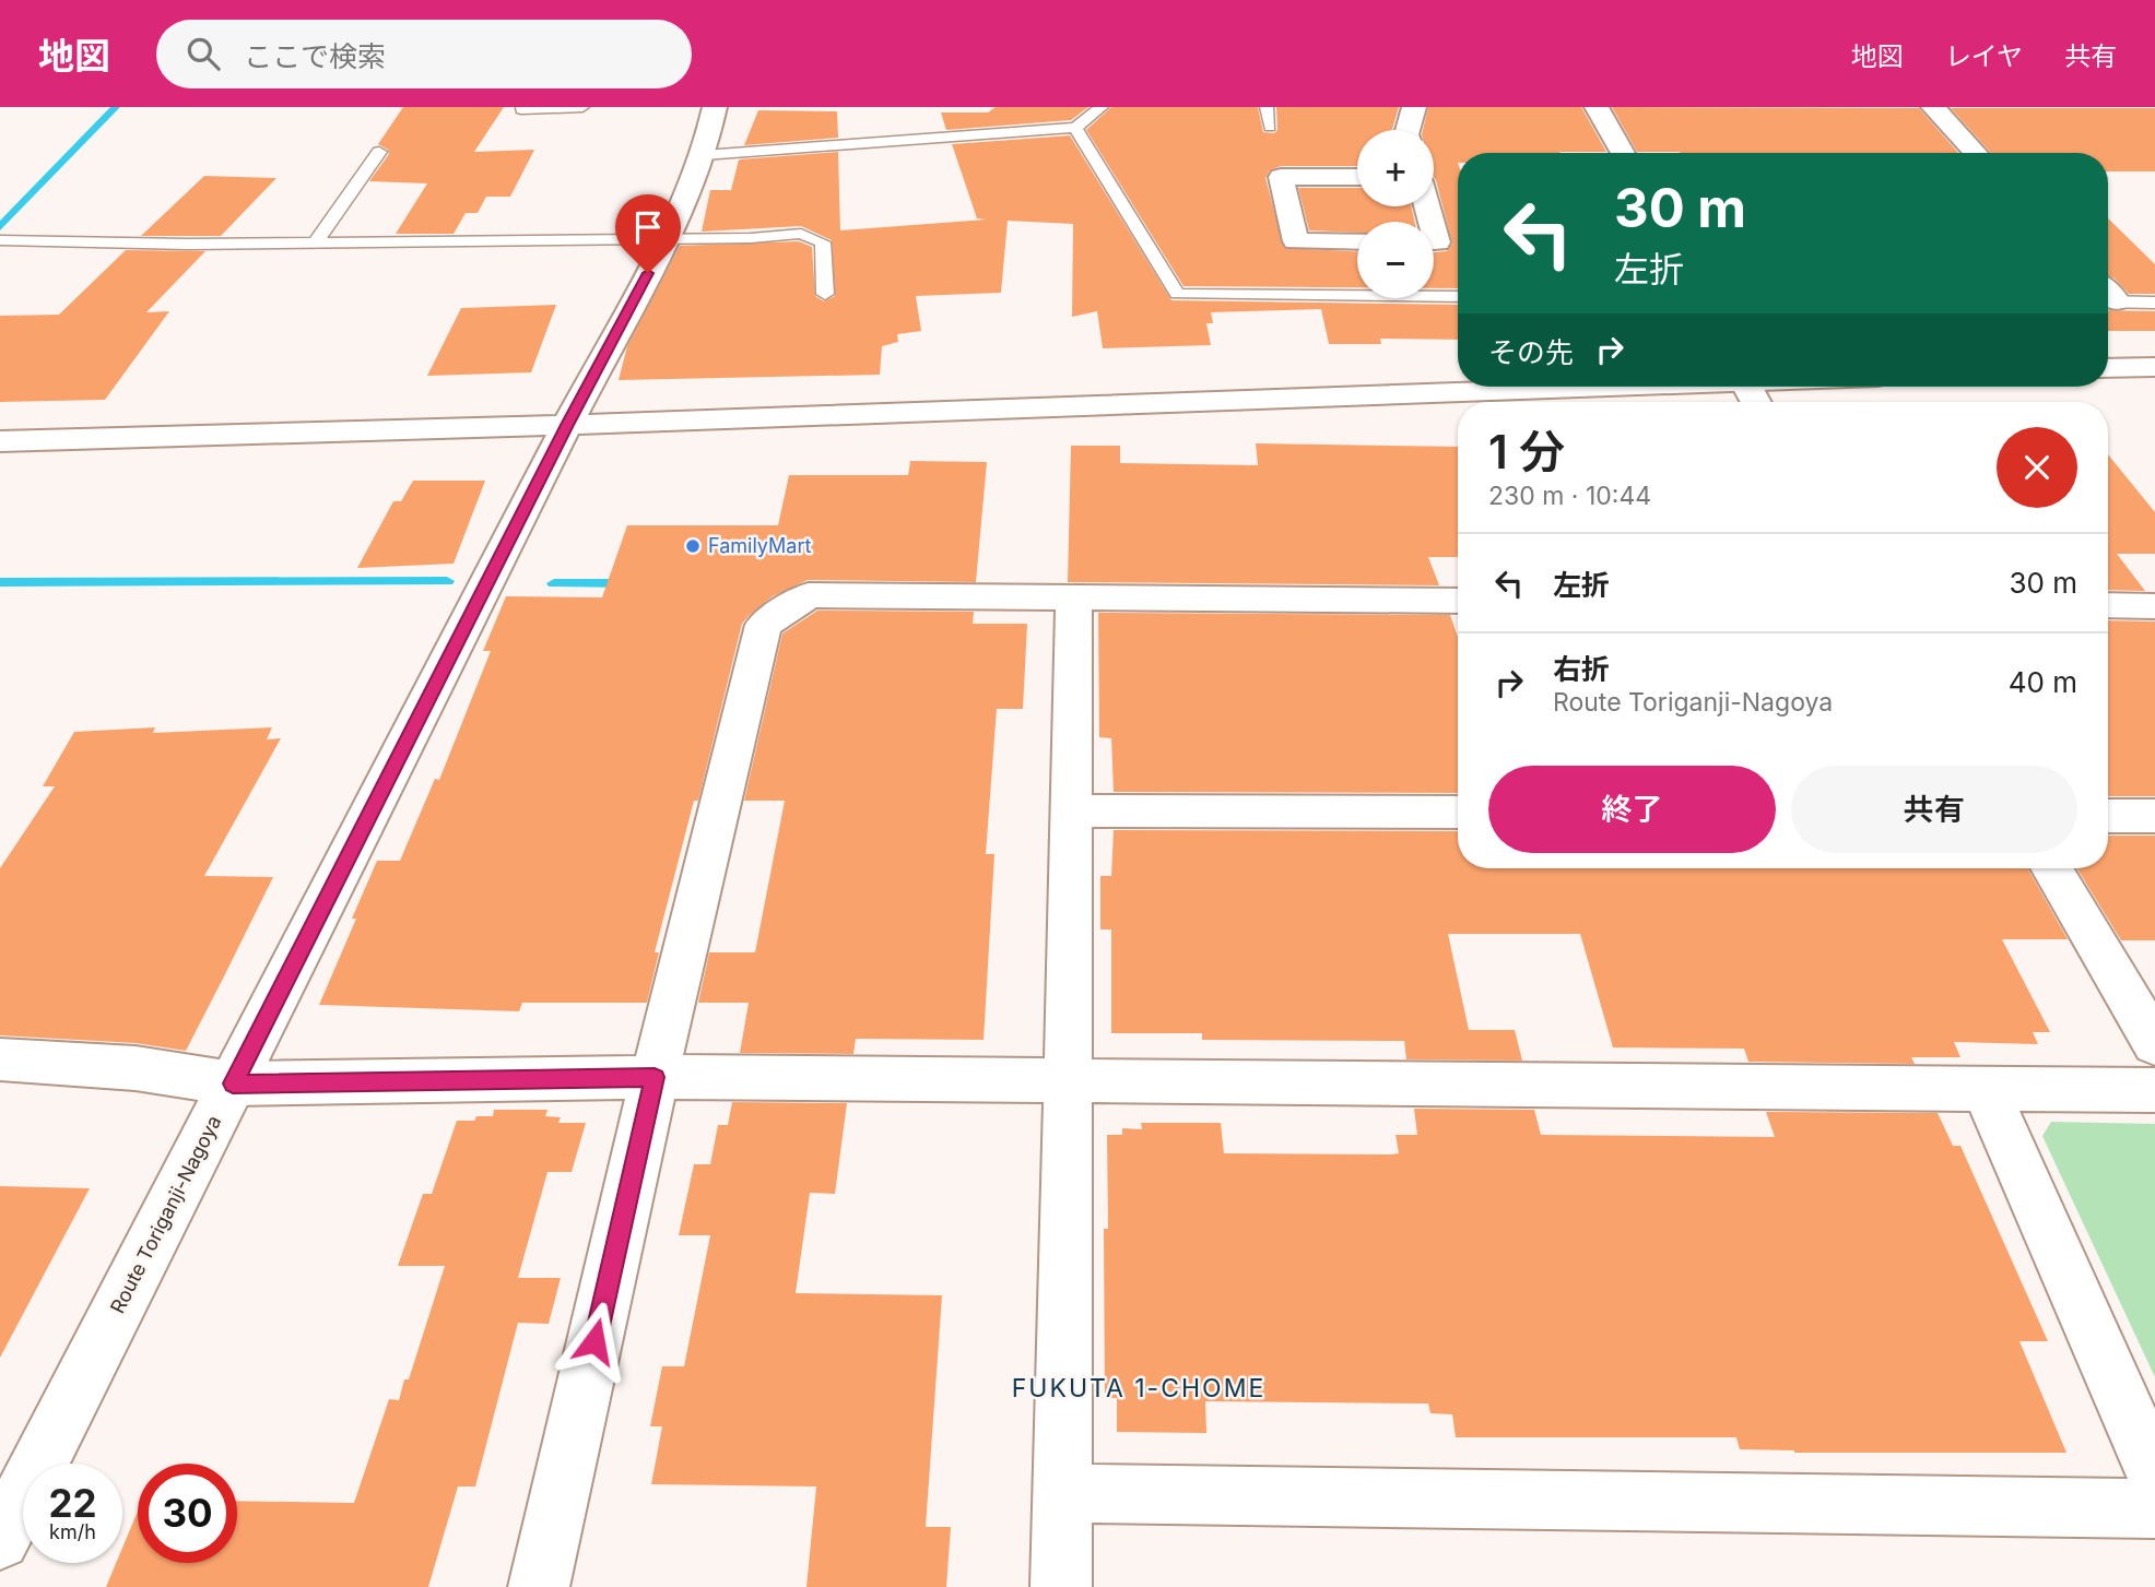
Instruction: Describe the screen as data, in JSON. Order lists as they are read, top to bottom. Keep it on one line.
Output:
{"streets":{"street":["Route Toriganji-Nagoya"]},"districts":["FUKUTA 1-CHOME"],"places":["FamilyMart"],"page":{"header":"地図","search":"ここで検索","nav":["地図","レイヤ","共有"],"map_buttons":["+","−"],"turn":["30 m","左折"],"then":"その先","heading":["1 分","230 m · 10:44"],"list":[{"name":"左折","value":"30 m"},{"name":"右折","note":"Route Toriganji-Nagoya","value":"40 m"}],"buttons":["終了","共有"],"speed":"22 km/h","limit":"30"}}
